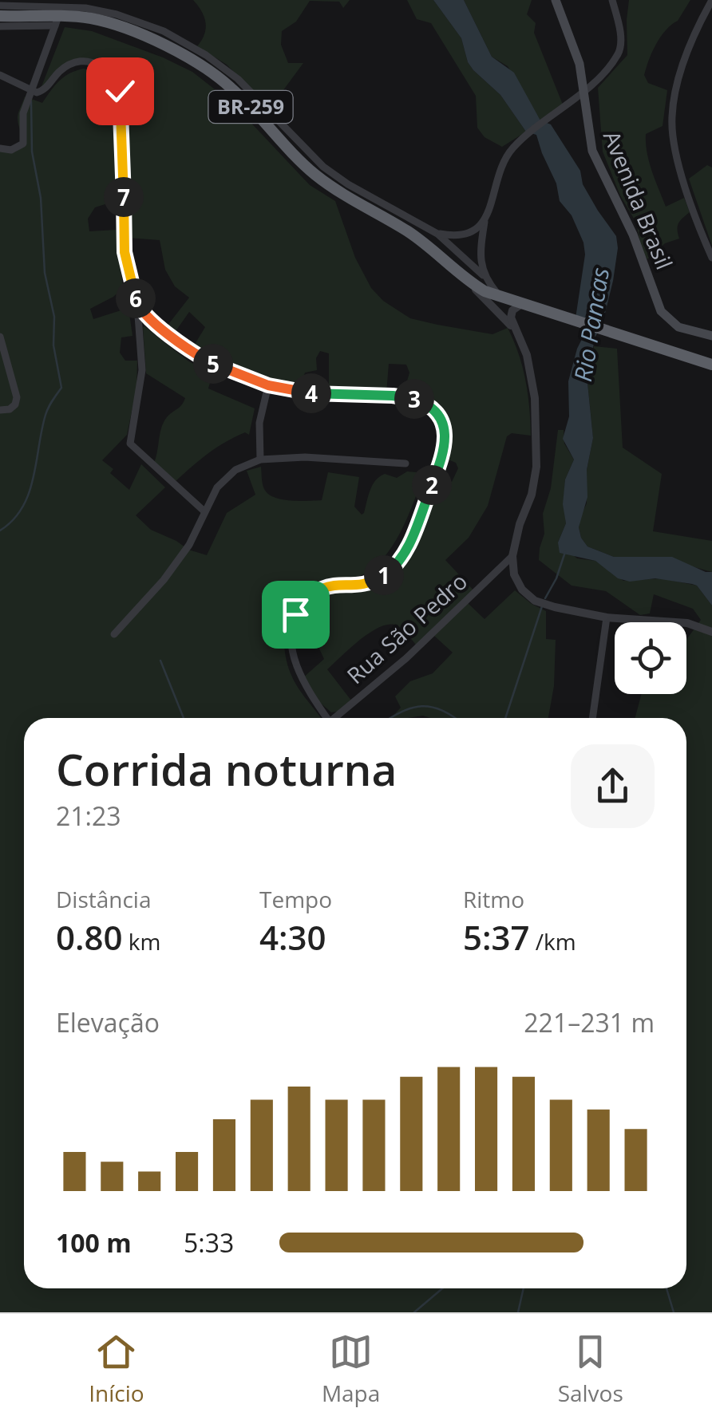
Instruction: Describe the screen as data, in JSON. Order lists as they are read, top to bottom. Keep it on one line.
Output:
{"streets":{"highway":["BR-259"],"main road":["Avenida Brasil"],"street":["Rua São Pedro"]},"water":["Rio Pancas"],"page":{"pins":["7","6","5","4","3","2","1"],"heading":["Corrida noturna","21:23"],"stats":[["Distância","0.80 km"],["Tempo","4:30"],["Ritmo","5:37 /km"]],"chart":["Elevação","221–231 m"],"list":[{"name":"100 m","note":"5:33"}],"tabs":["Início","Mapa","Salvos"]}}
